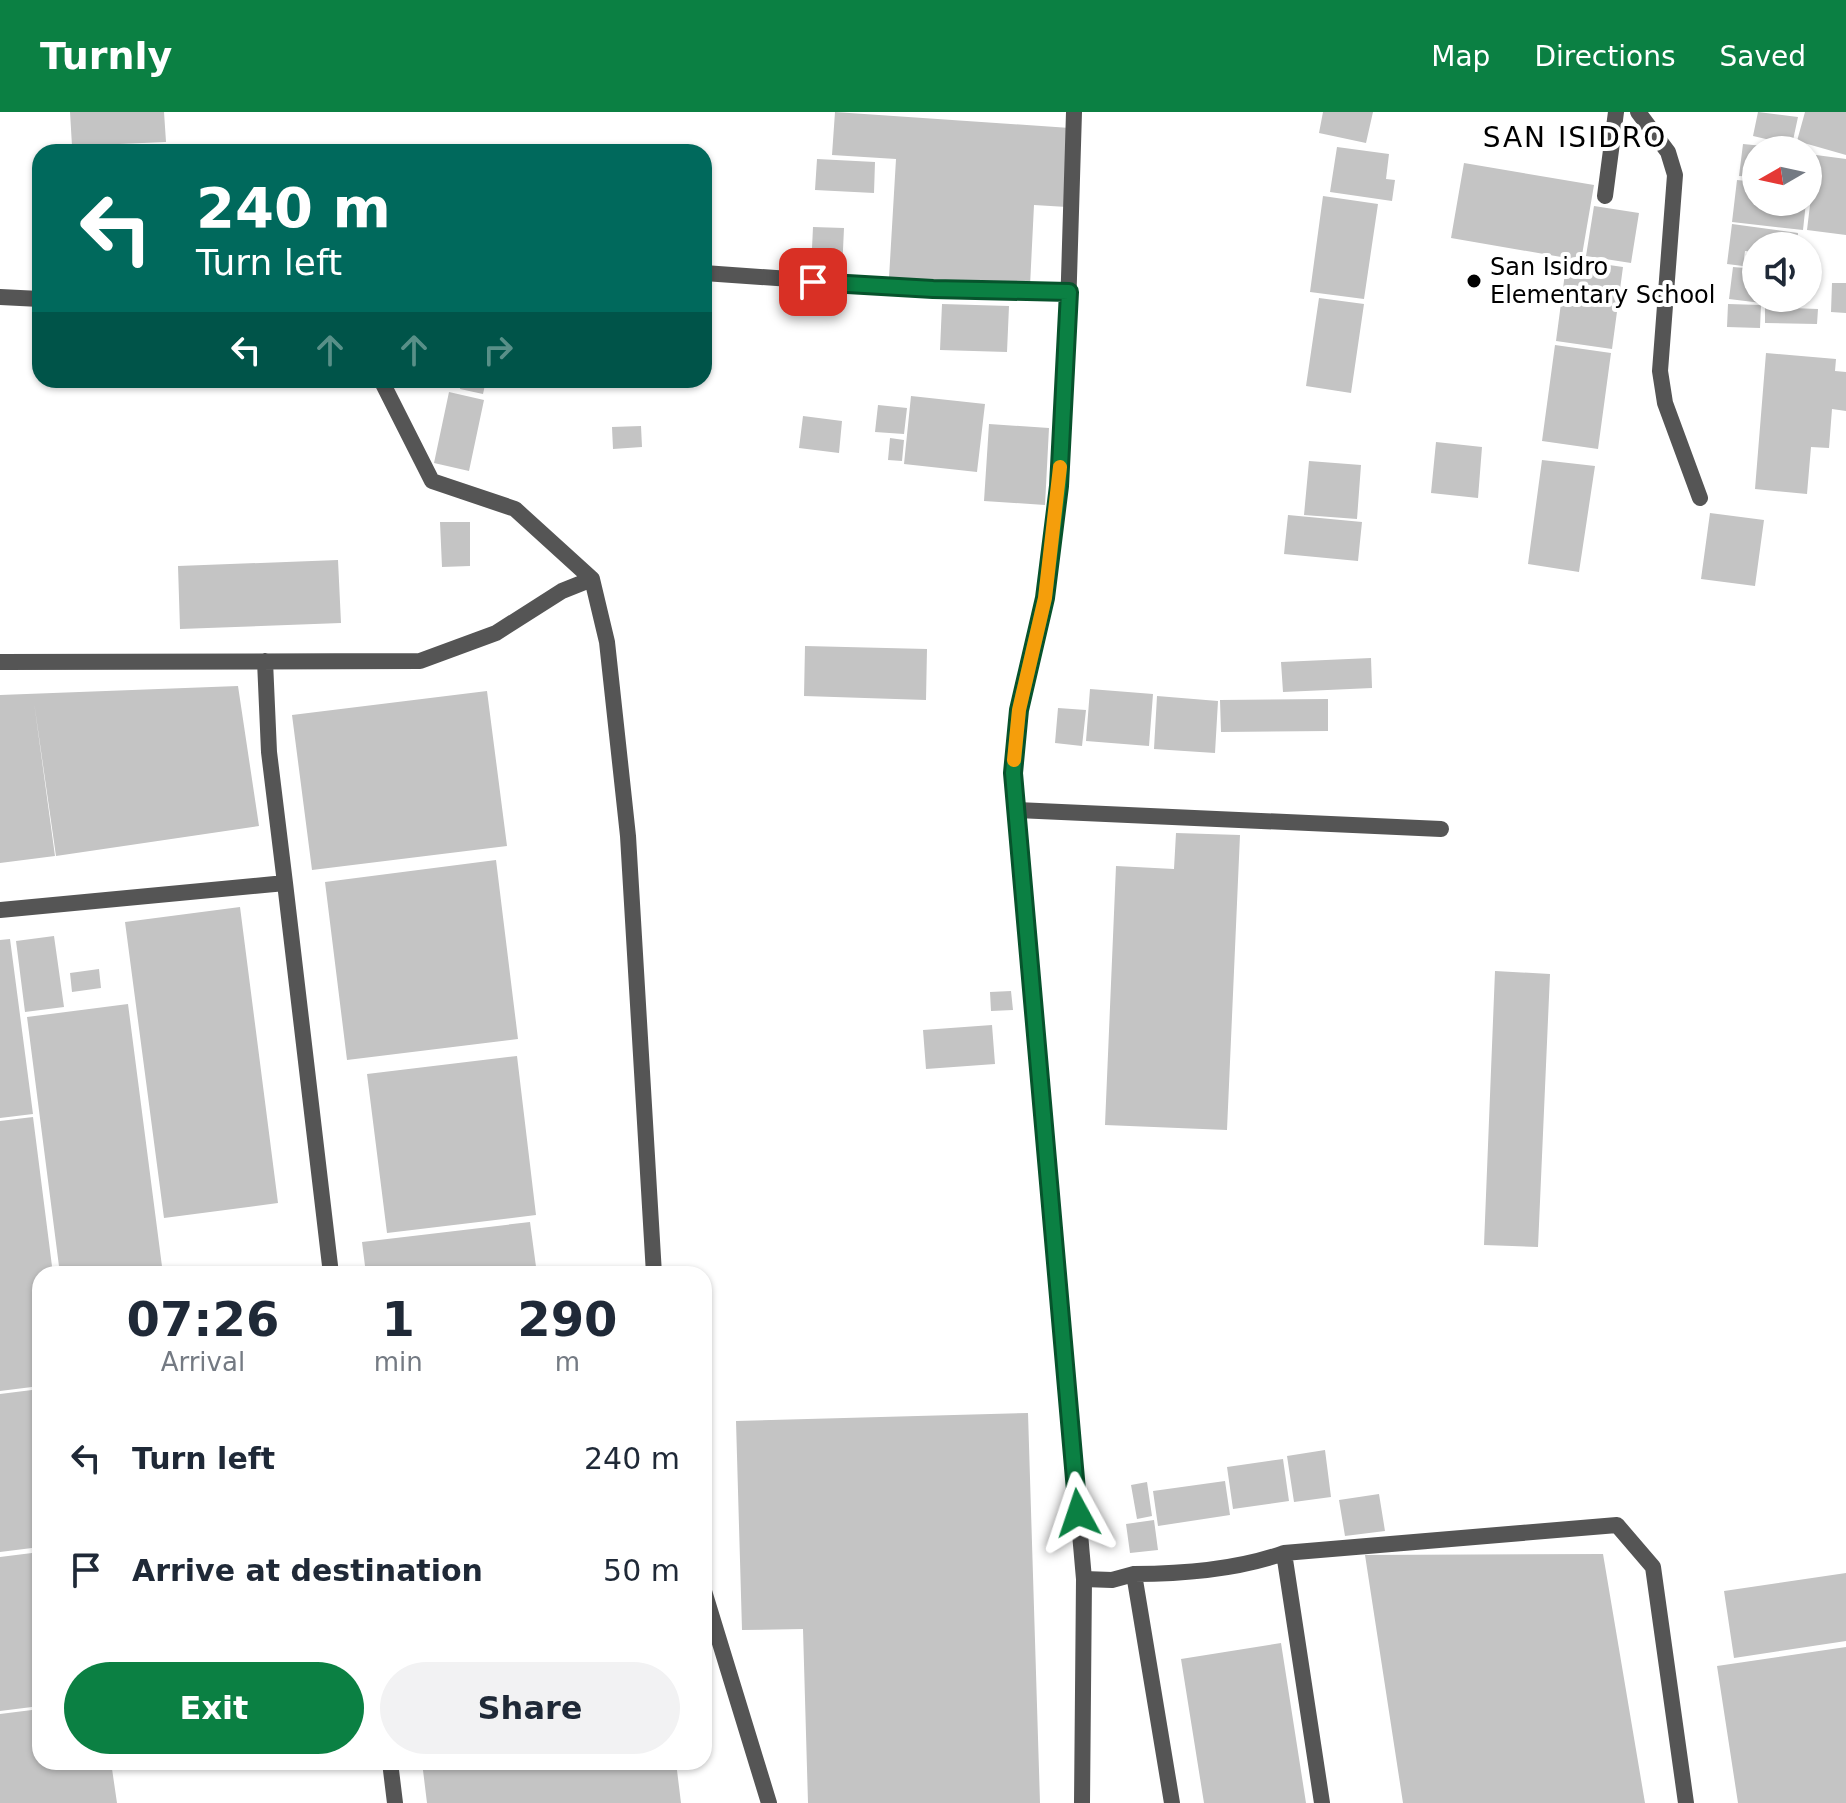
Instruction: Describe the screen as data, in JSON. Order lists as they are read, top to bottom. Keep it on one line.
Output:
{"districts":["SAN ISIDRO"],"places":["San Isidro Elementary School"],"north":"left","page":{"header":"Turnly","nav":["Map","Directions","Saved"],"turn":["240 m","Turn left"],"eta":["07:26","Arrival","1","min","290","m"],"list":[{"name":"Turn left","value":"240 m"},{"name":"Arrive at destination","value":"50 m"}],"buttons":["Exit","Share"]}}
